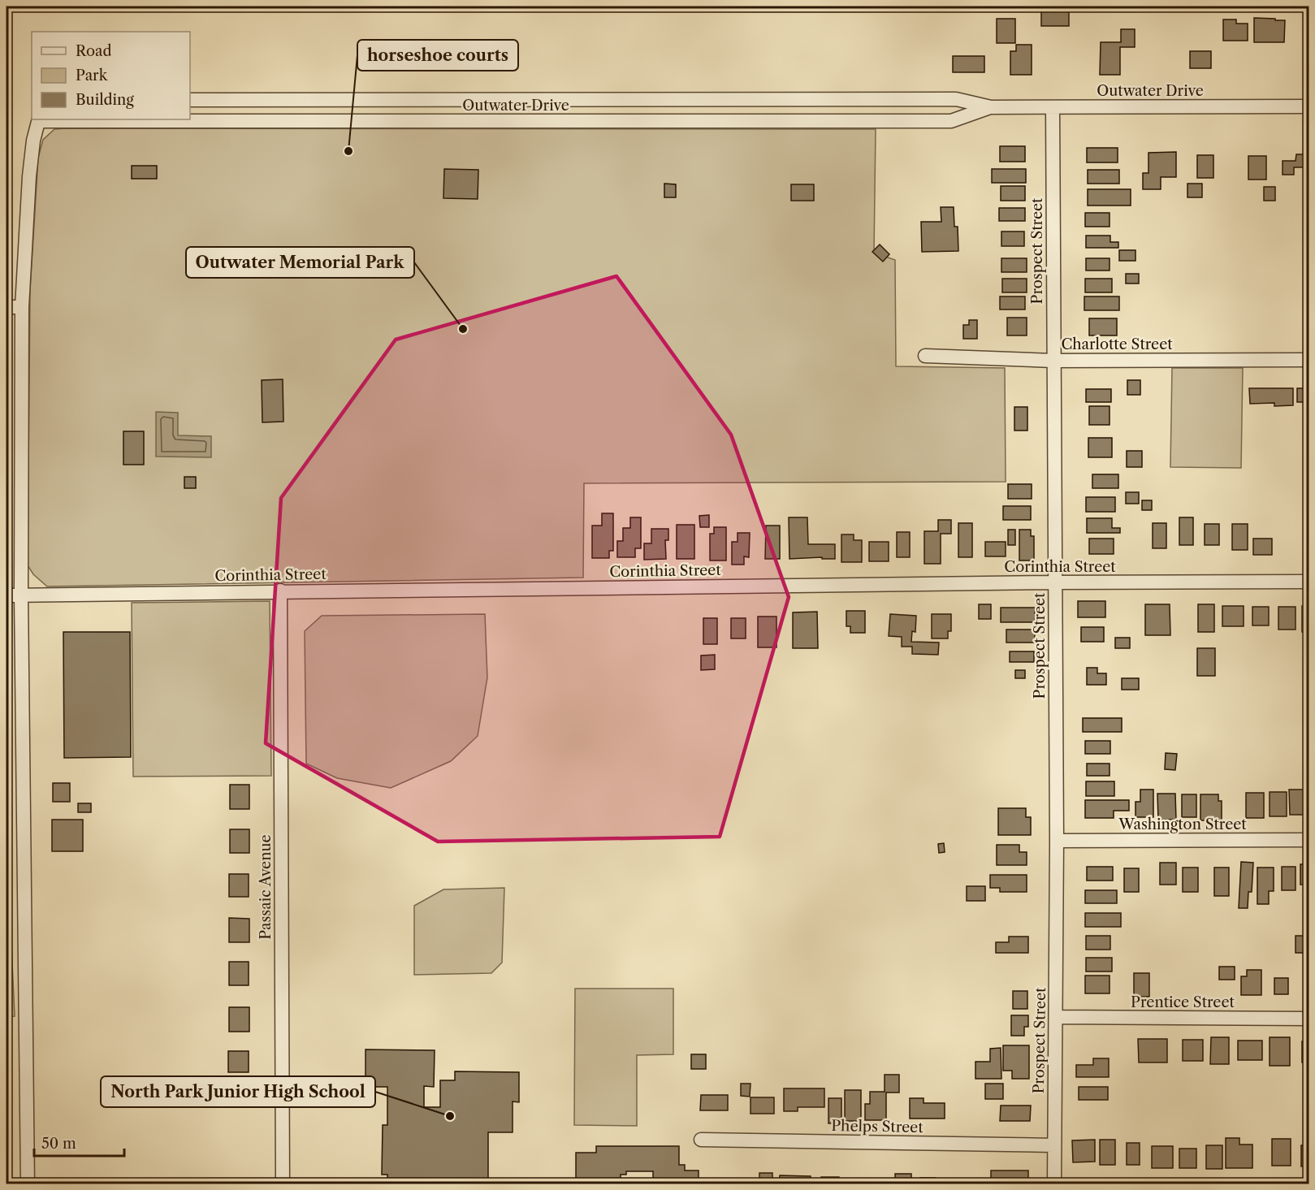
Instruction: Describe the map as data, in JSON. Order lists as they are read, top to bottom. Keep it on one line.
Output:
{"streets":{"street":["Outwater Drive","Prospect Street","Charlotte Street","Corinthia Street","Washington Street","Passaic Avenue","Prentice Street","Phelps Street"]},"crossings":[["Outwater Drive","Prospect Street"],["Prospect Street","Charlotte Street"],["Prospect Street","Corinthia Street"],["Prospect Street","Washington Street"],["Prospect Street","Prentice Street"],["Prospect Street","Phelps Street"],["Corinthia Street","Passaic Avenue"]],"places":["horseshoe courts","Outwater Memorial Park","North Park Junior High School"],"legend":["Road","Park","Building"],"scale_bar":"50 m"}
